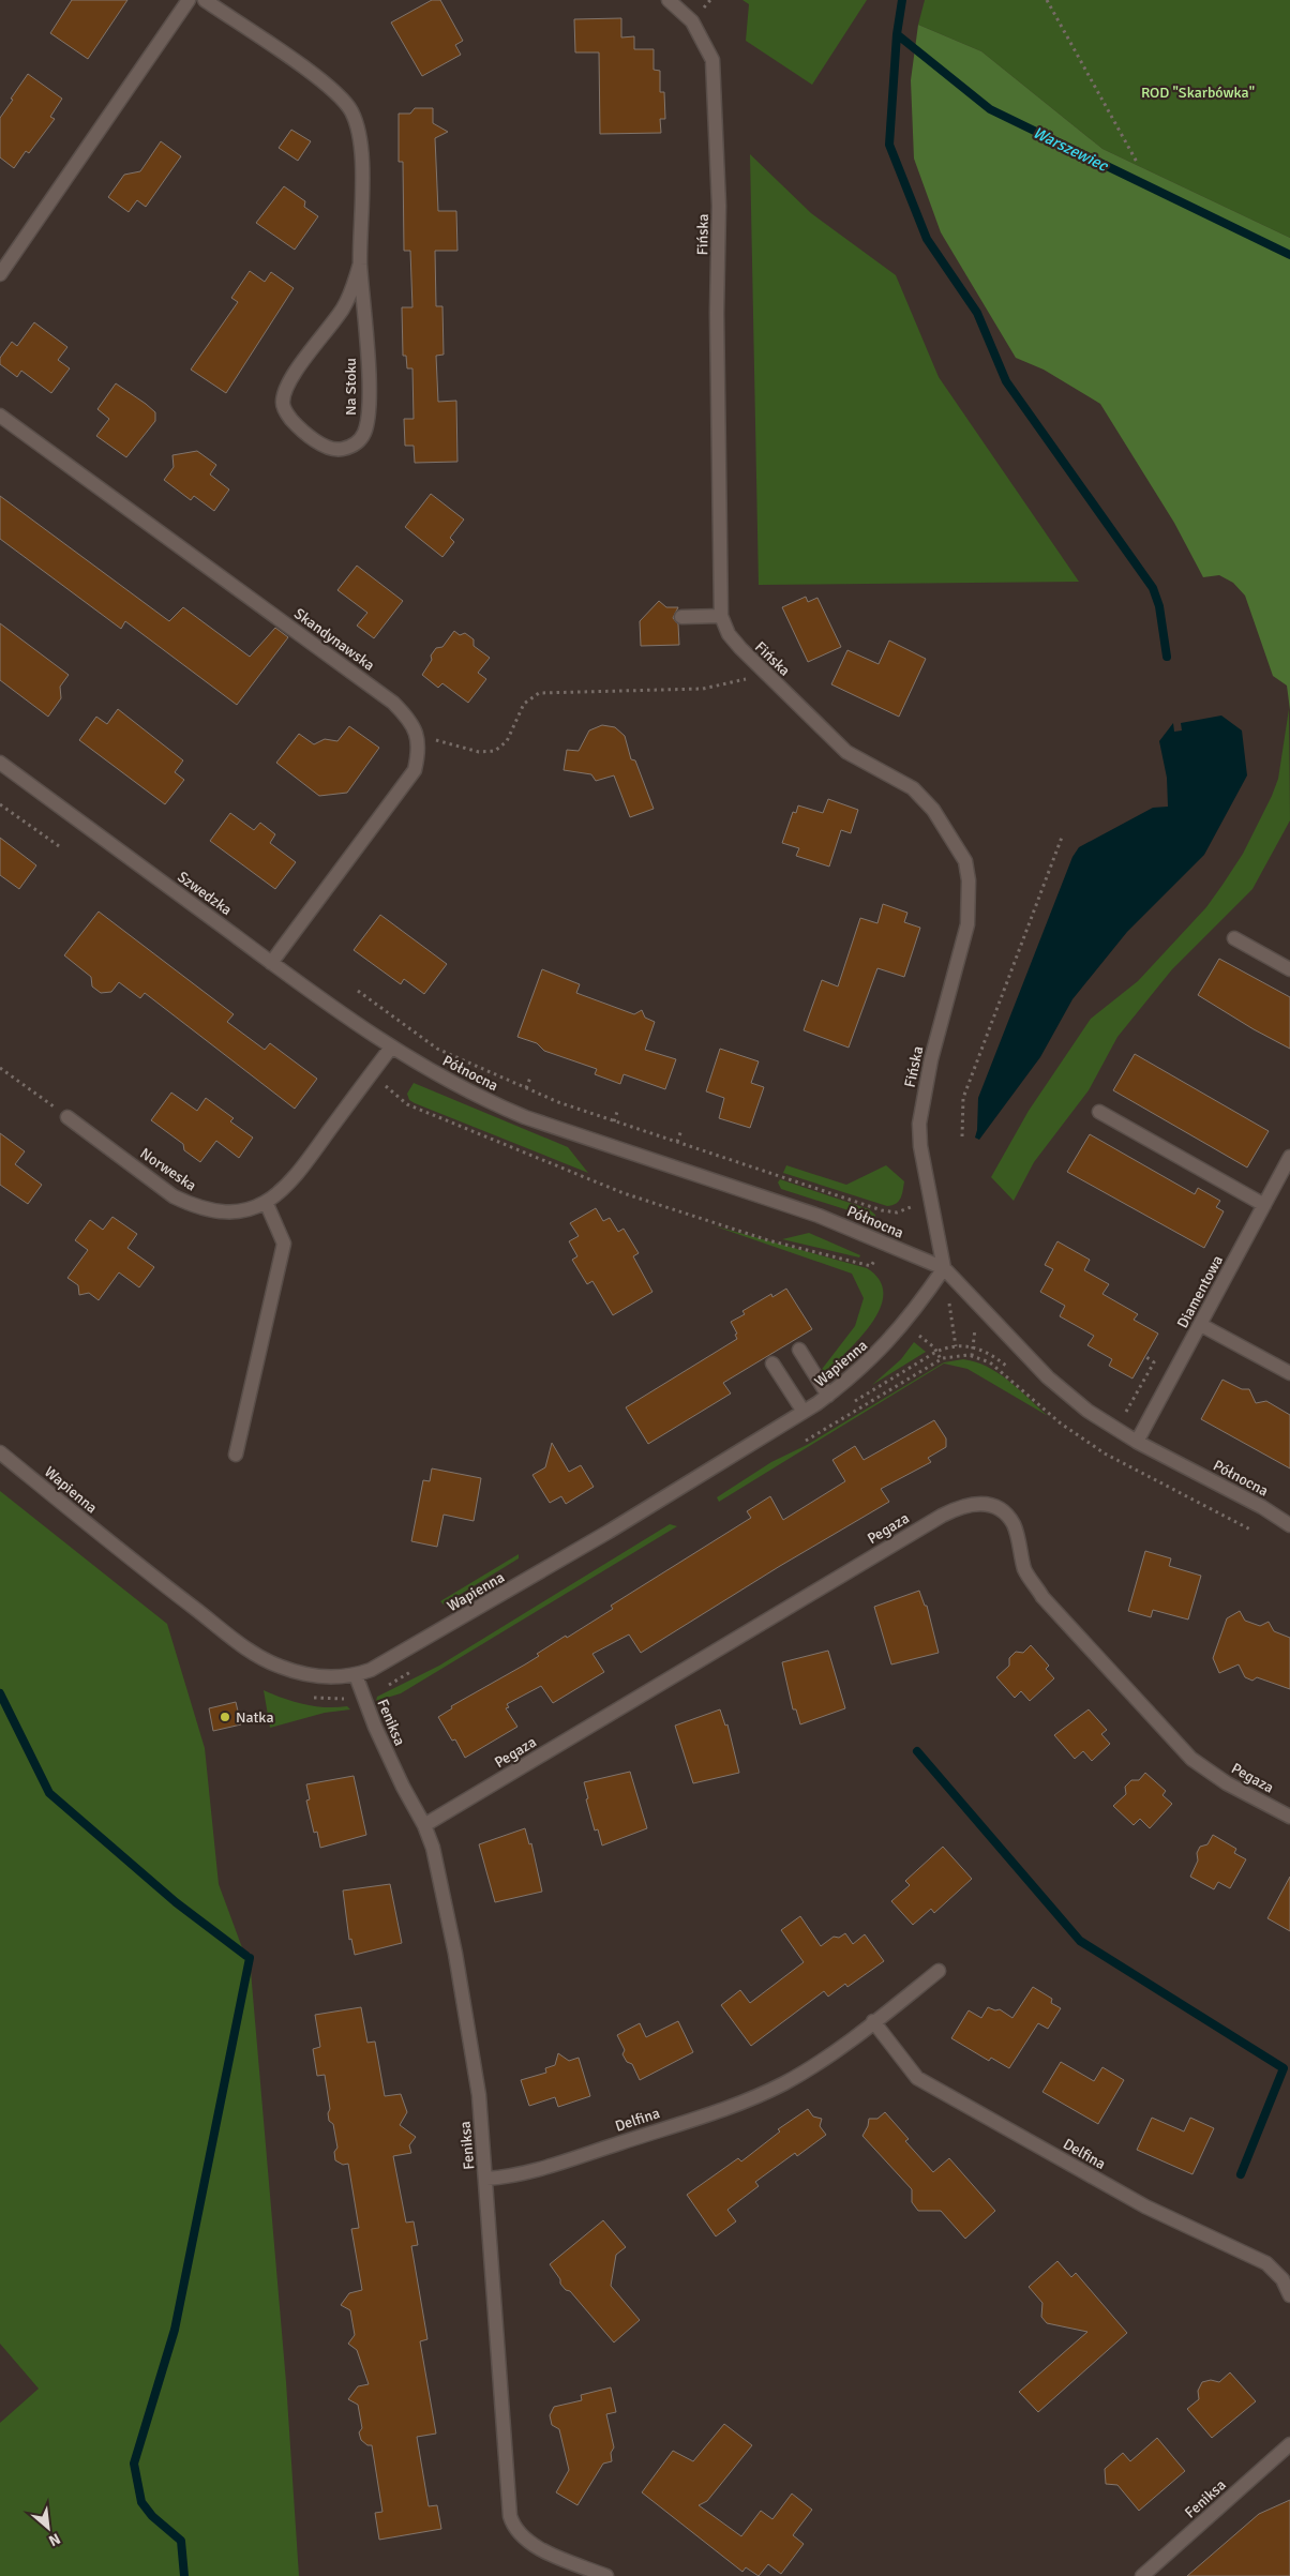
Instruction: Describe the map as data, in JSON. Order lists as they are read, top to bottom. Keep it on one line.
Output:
{"streets":{"street":["Fińska","Na Stoku","Skandynawska","Szwedzka","Północna","Norweska","Diamentowa","Wapienna","Pegaza","Feniksa","Delfina"]},"crossings":[["Fińska","Północna"],["Fińska","Wapienna"],["Szwedzka","Północna"],["Szwedzka","Norweska"],["Północna","Norweska"],["Północna","Diamentowa"],["Północna","Wapienna"],["Wapienna","Feniksa"],["Pegaza","Feniksa"],["Feniksa","Delfina"]],"water":["Warszewiec"],"parks":["ROD \"Skarbówka\""],"places":["Natka"],"north":"bottom right"}
